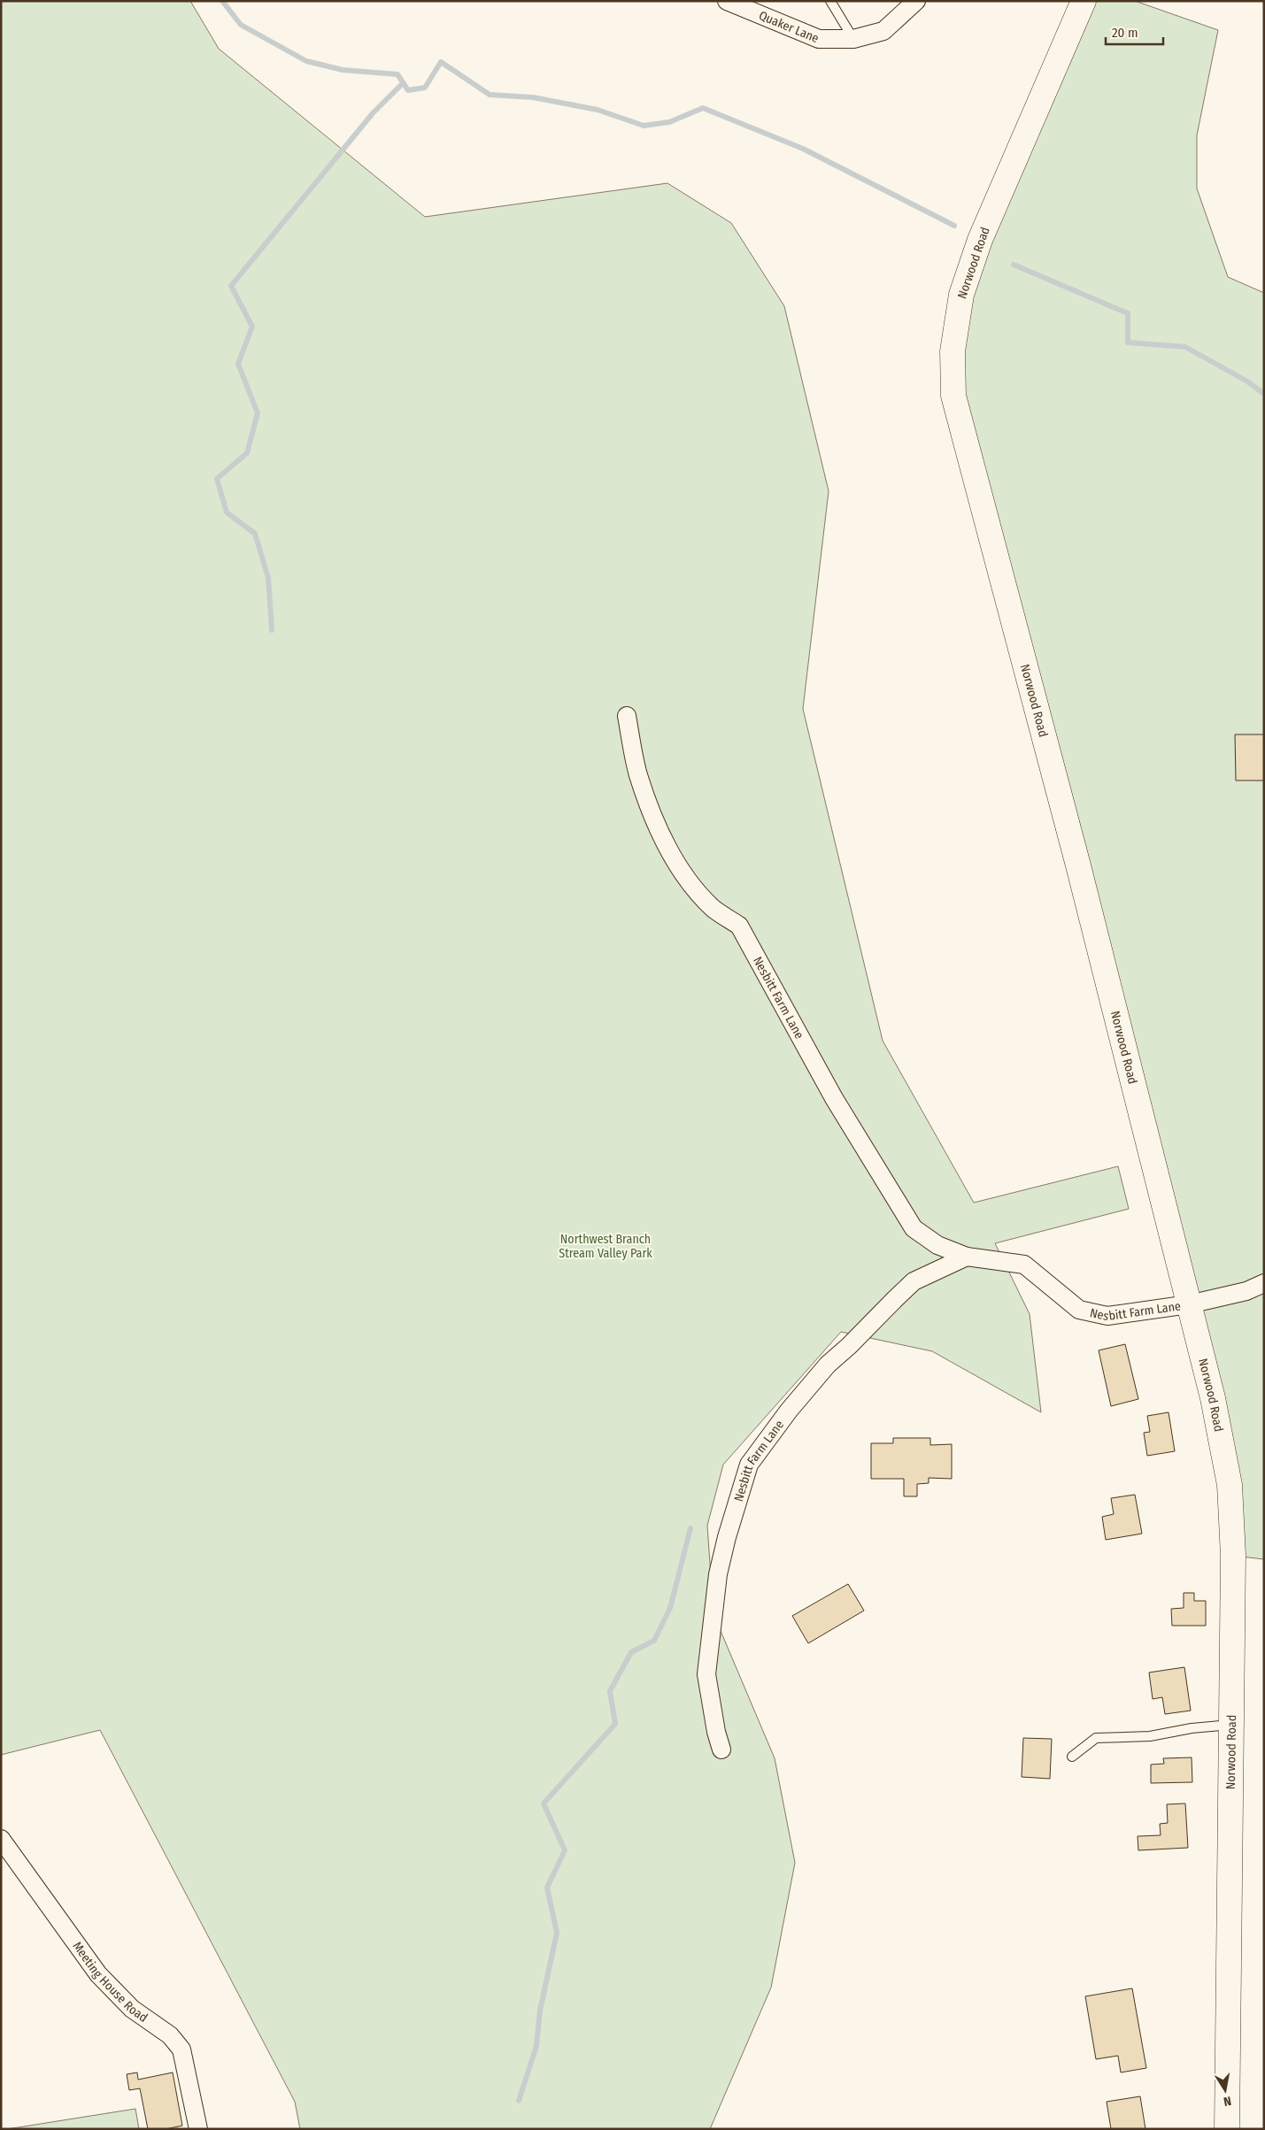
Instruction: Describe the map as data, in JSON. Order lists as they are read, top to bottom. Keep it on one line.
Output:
{"streets":{"street":["Quaker Lane","Norwood Road","Nesbitt Farm Lane","Meeting House Road"]},"crossings":[["Norwood Road","Nesbitt Farm Lane"]],"parks":["Northwest Branch Stream Valley Park"],"scale_bar":"20 m","north":"bottom"}
